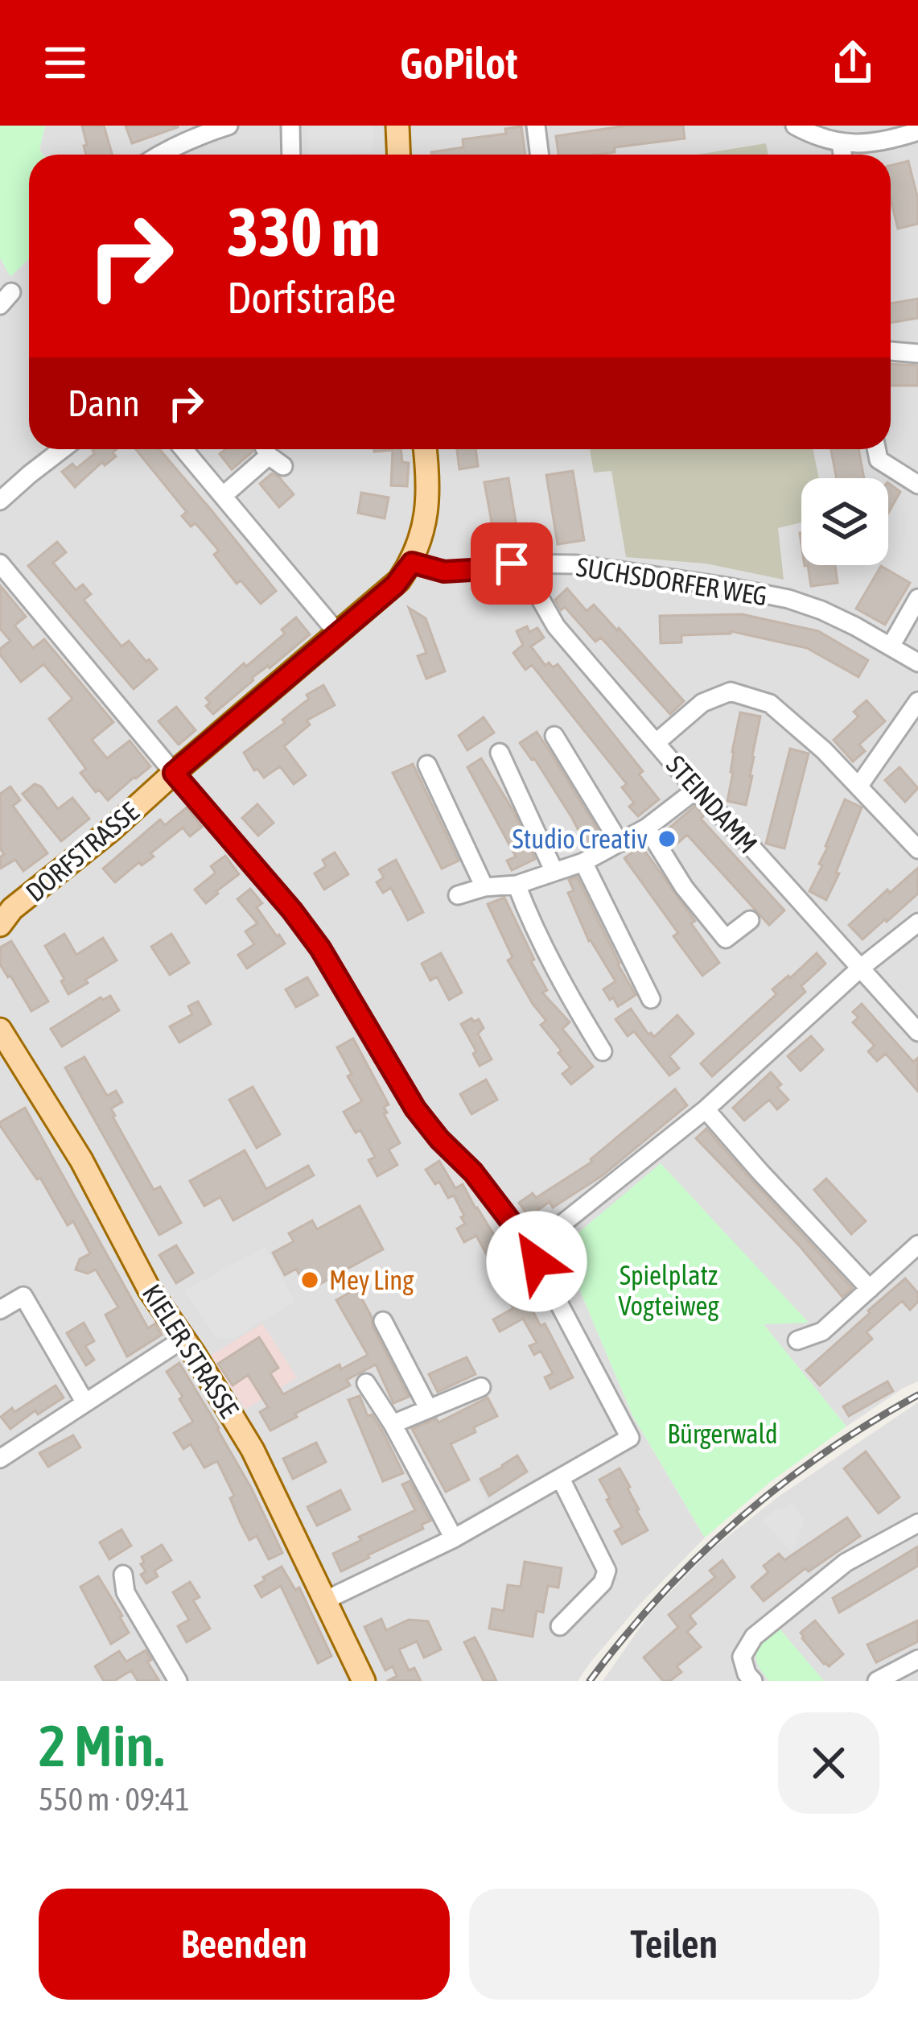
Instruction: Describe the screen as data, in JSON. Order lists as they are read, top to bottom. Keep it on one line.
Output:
{"streets":{"main road":["DORFSTRASSE","KIELER STRASSE"],"street":["SUCHSDORFER WEG","STEINDAMM"]},"crossings":[["SUCHSDORFER WEG","STEINDAMM"],["SUCHSDORFER WEG","DORFSTRASSE"]],"parks":["Spielplatz Vogteiweg","Bürgerwald"],"places":["Studio Creativ","Mey Ling"],"page":{"header":"GoPilot","turn":["330 m","Dorfstraße"],"then":"Dann","heading":["2 Min.","550 m · 09:41"],"buttons":["Beenden","Teilen"]}}
